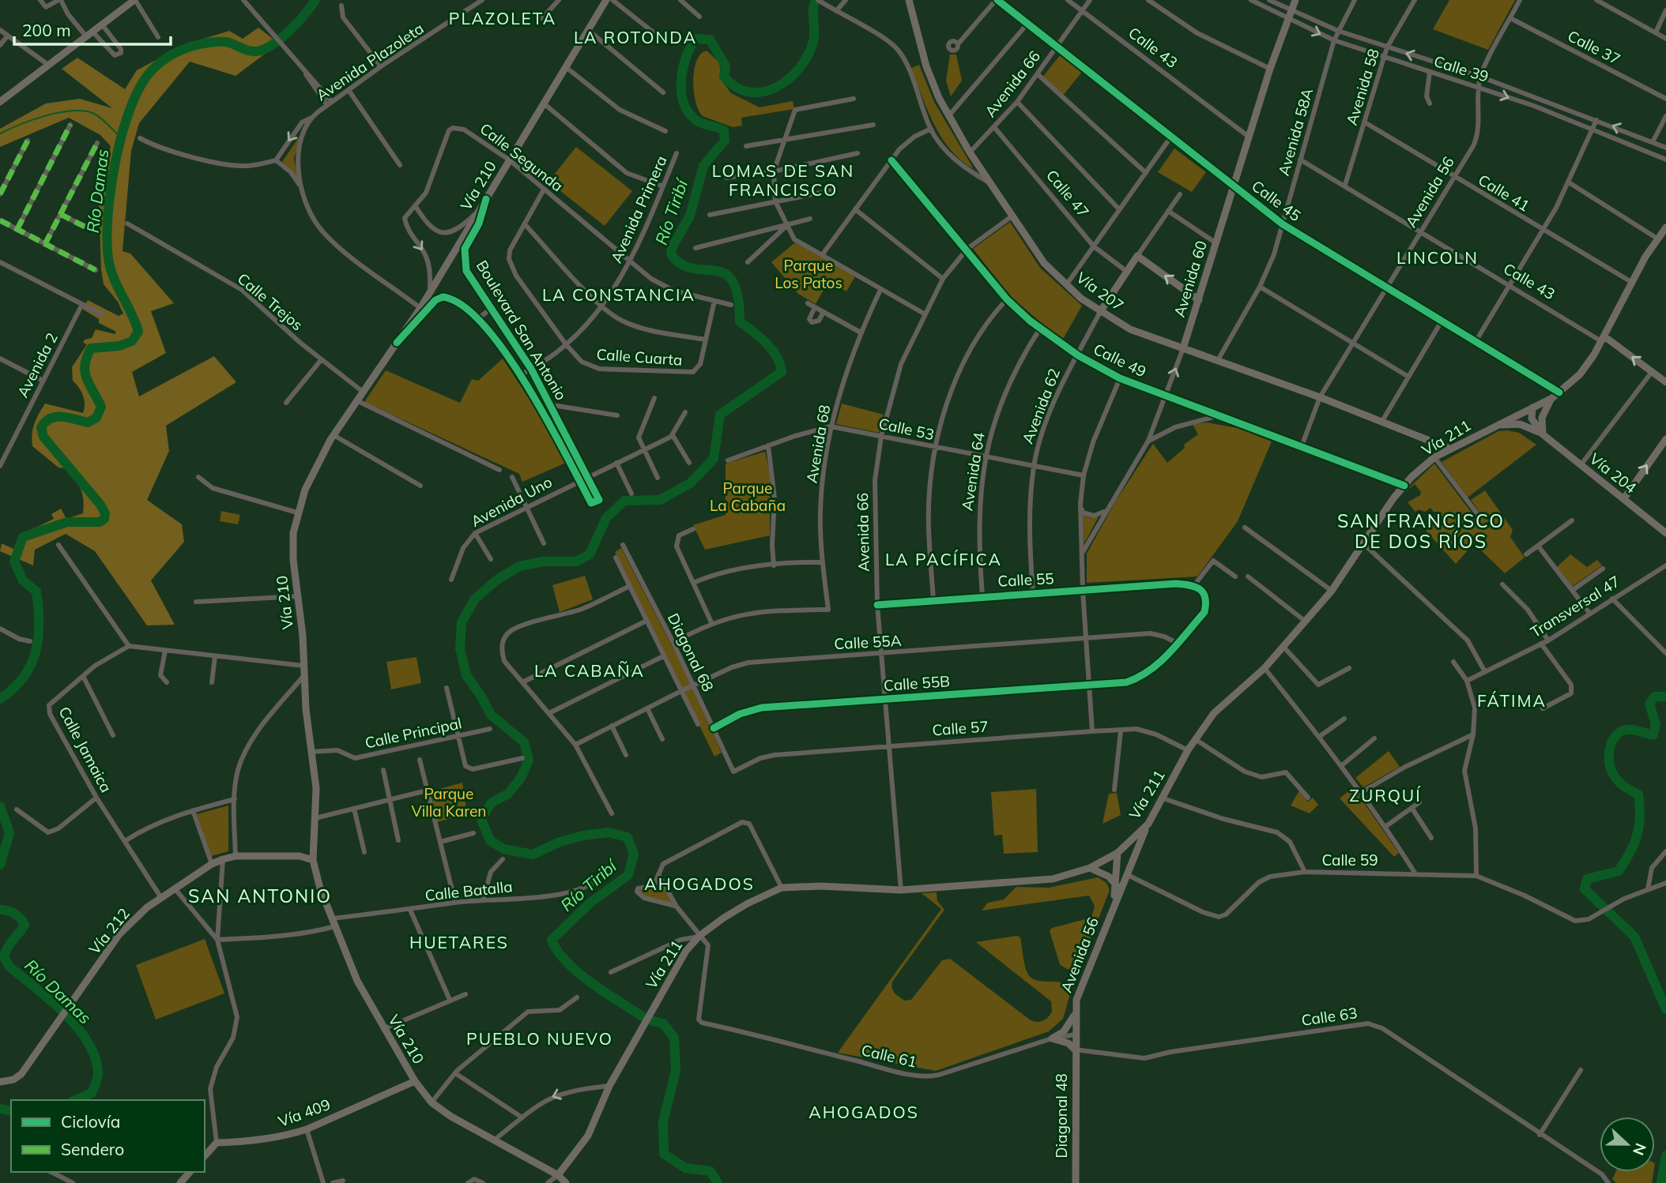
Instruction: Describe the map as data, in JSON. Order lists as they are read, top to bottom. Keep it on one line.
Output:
{"streets":{"main road":["Calle 43","Vía 210","Avenida 56","Avenida 60","Vía 207","Avenida 62","Vía 211","Vía 204","Vía 212","Vía 409","Diagonal 48"],"street":["Calle 37","Avenida Plazoleta","Calle 39","Avenida 66","Avenida 58","Avenida 58A","Calle Segunda","Calle 41","Calle 47","Calle 45","Avenida Primera","Calle Trejos","Boulevard San Antonio","Calle Cuarta","Calle 49","Avenida 2","Calle 53","Avenida 68","Avenida 64","Avenida Uno","Calle 55","Transversal 47","Calle 55A","Diagonal 68","Calle 55B","Calle 57","Calle Principal","Calle Jamaica","Calle 59","Calle Batalla","Calle 63","Calle 61"]},"crossings":[["Calle 43","Avenida 66"],["Calle 43","Avenida 58"],["Calle 43","Avenida 58A"],["Calle 43","Avenida 56"],["Calle 43","Avenida 60"],["Calle 43","Vía 211"],["Calle 37","Avenida 56"],["Avenida Plazoleta","Vía 210"],["Calle 39","Avenida 58"],["Calle 39","Avenida 58A"],["Calle 39","Avenida 56"],["Calle 39","Avenida 60"],["Avenida 66","Calle 47"],["Avenida 66","Calle 45"],["Avenida 66","Vía 207"],["Avenida 66","Calle 49"],["Avenida 66","Calle 53"],["Avenida 66","Vía 211"],["Avenida 66","Calle 55"],["Avenida 66","Calle 55A"],["Avenida 66","Calle 55B"],["Avenida 66","Calle 57"],["Avenida 58","Calle 41"],["Avenida 58A","Calle 45"],["Avenida 58A","Vía 207"],["Calle Segunda","Vía 210"],["Calle Segunda","Avenida Primera"],["Calle Segunda","Calle Cuarta"],["Vía 210","Calle Trejos"],["Vía 210","Boulevard San Antonio"],["Vía 210","Vía 211"],["Vía 210","Calle Principal"],["Vía 210","Calle Batalla"],["Vía 210","Vía 212"],["Vía 210","Vía 409"],["Avenida 56","Calle 41"],["Avenida 56","Calle 45"],["Avenida 56","Vía 207"],["Avenida 56","Calle 49"],["Avenida 56","Vía 211"],["Avenida 56","Calle 59"],["Avenida 56","Calle 63"],["Avenida 56","Calle 61"],["Avenida 56","Diagonal 48"],["Calle 41","Vía 211"],["Calle 47","Avenida 62"],["Calle 45","Avenida 60"],["Calle 45","Vía 211"],["Avenida Primera","Boulevard San Antonio"],["Avenida Primera","Calle Cuarta"],["Avenida 60","Vía 207"],["Avenida 60","Calle 49"],["Vía 207","Avenida 62"],["Vía 207","Vía 211"],["Boulevard San Antonio","Avenida Uno"],["Calle 49","Avenida 62"],["Calle 49","Vía 211"],["Calle 49","Avenida 64"],["Avenida 62","Calle 53"],["Avenida 62","Calle 55"],["Calle 53","Avenida 68"],["Calle 53","Avenida 64"],["Vía 211","Vía 204"],["Vía 211","Calle 57"],["Vía 211","Calle 61"],["Avenida 64","Calle 55"],["Calle 55A","Diagonal 68"],["Calle 55A","Calle 55B"],["Diagonal 68","Calle 55B"],["Diagonal 68","Calle 57"],["Calle Jamaica","Vía 212"],["Calle 63","Diagonal 48"]],"districts":["PLAZOLETA","LA ROTONDA","LOMAS DE SAN FRANCISCO","LINCOLN","LA CONSTANCIA","SAN FRANCISCO DE DOS RÍOS","LA PACÍFICA","LA CABAÑA","FÁTIMA","ZURQUÍ","AHOGADOS","SAN ANTONIO","HUETARES","PUEBLO NUEVO","AHOGADOS"],"water":["Río Damas","Río Tiribí"],"parks":["Parque Los Patos","Parque La Cabaña","Parque Villa Karen"],"legend":["Ciclovía","Sendero"],"scale_bar":"200 m","north":"right"}
